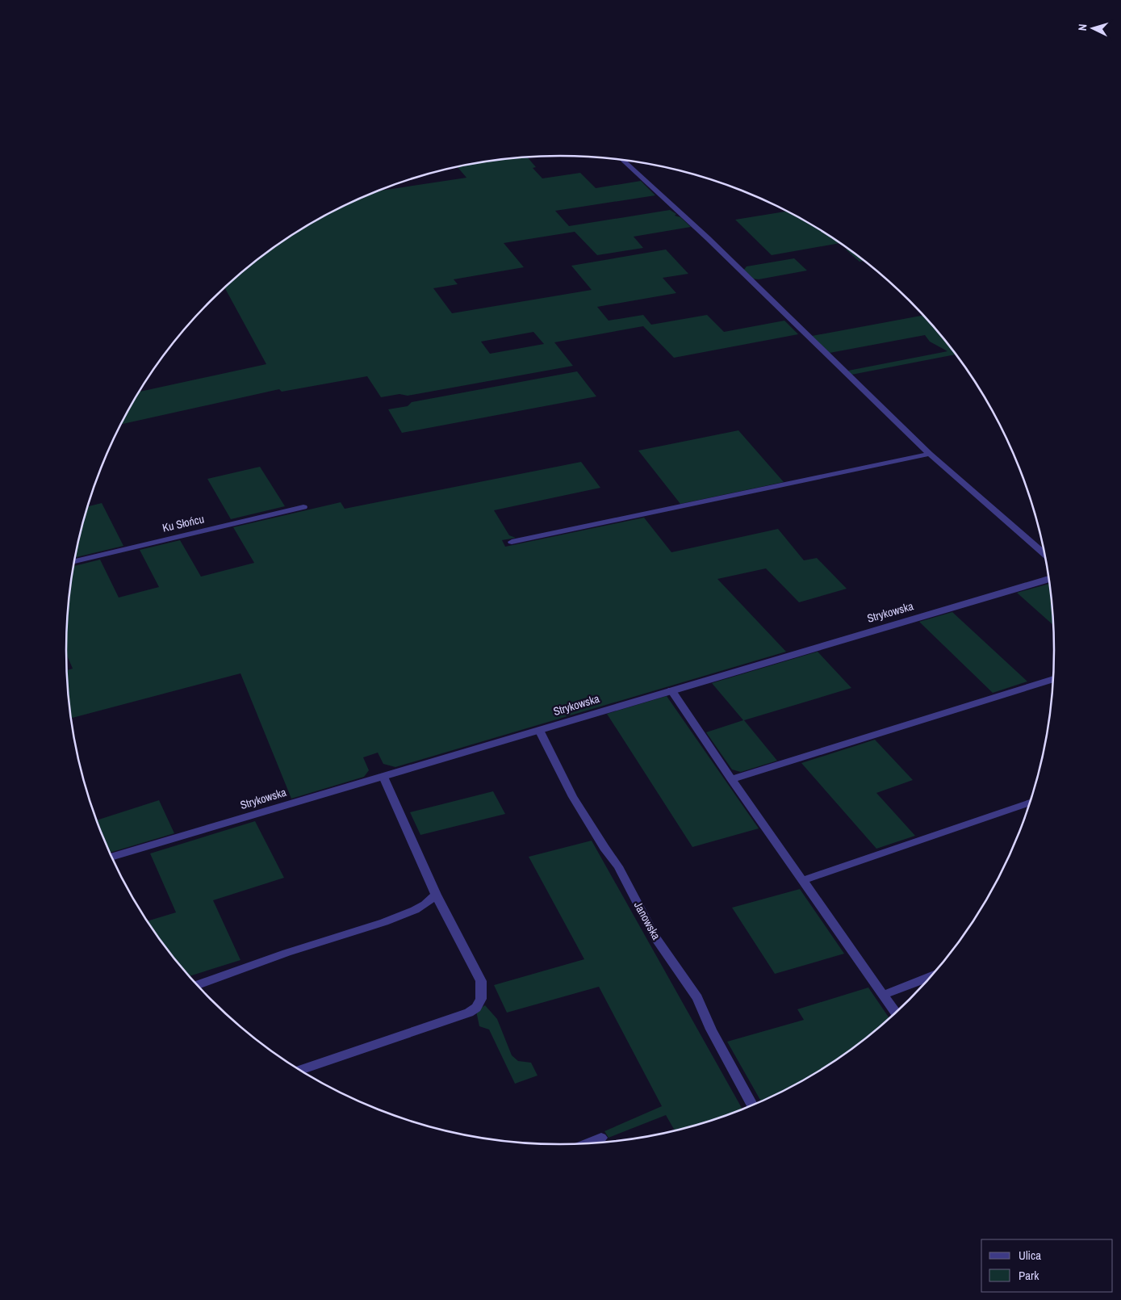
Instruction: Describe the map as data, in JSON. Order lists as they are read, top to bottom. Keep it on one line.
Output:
{"streets":{"street":["Ku Słońcu","Strykowska","Janowska"]},"crossings":[["Strykowska","Janowska"]],"legend":["Ulica","Park"],"north":"left"}
